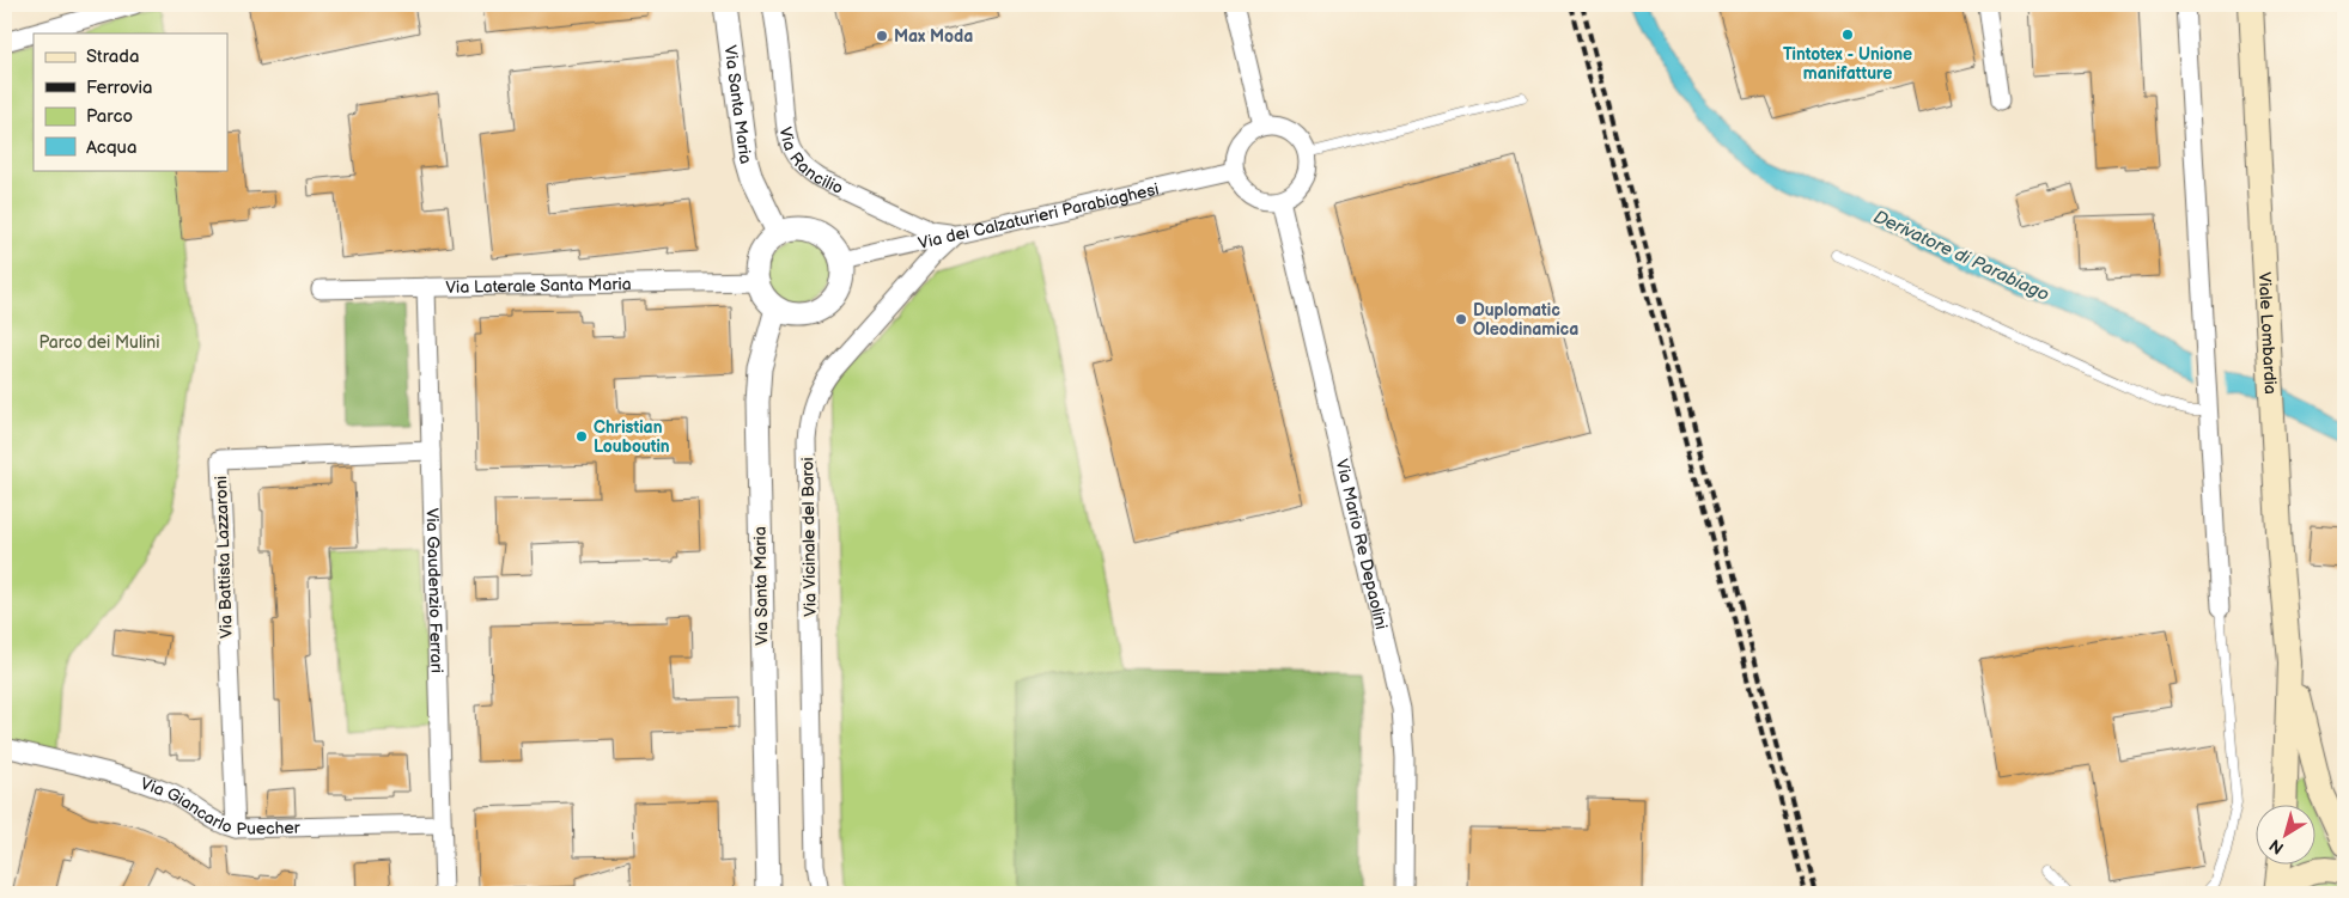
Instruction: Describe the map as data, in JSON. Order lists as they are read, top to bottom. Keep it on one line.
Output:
{"streets":{"main road":["Viale Lombardia"],"street":["Via Santa Maria","Via Rancilio","Via dei Calzaturieri Parabiaghesi","Via Laterale Santa Maria","Via Vicinale del Baroi","Via Mario Re Depaolini","Via Battista Lazzaroni","Via Gaudenzio Ferrari","Via Giancarlo Puecher"]},"crossings":[["Via Santa Maria","Via dei Calzaturieri Parabiaghesi"],["Via Santa Maria","Via Laterale Santa Maria"],["Via Rancilio","Via dei Calzaturieri Parabiaghesi"],["Via Rancilio","Via Vicinale del Baroi"],["Via dei Calzaturieri Parabiaghesi","Via Laterale Santa Maria"],["Via dei Calzaturieri Parabiaghesi","Via Vicinale del Baroi"],["Via dei Calzaturieri Parabiaghesi","Via Mario Re Depaolini"],["Via Laterale Santa Maria","Via Gaudenzio Ferrari"],["Via Battista Lazzaroni","Via Gaudenzio Ferrari"],["Via Battista Lazzaroni","Via Giancarlo Puecher"],["Via Gaudenzio Ferrari","Via Giancarlo Puecher"]],"water":["Derivatore di Parabiago"],"parks":["Parco dei Mulini"],"places":["Tintotex - Unione manifatture","Max Moda","Duplomatic Oleodinamica","Christian Louboutin"],"legend":["Strada","Ferrovia","Parco","Acqua"],"north":"bottom left"}
